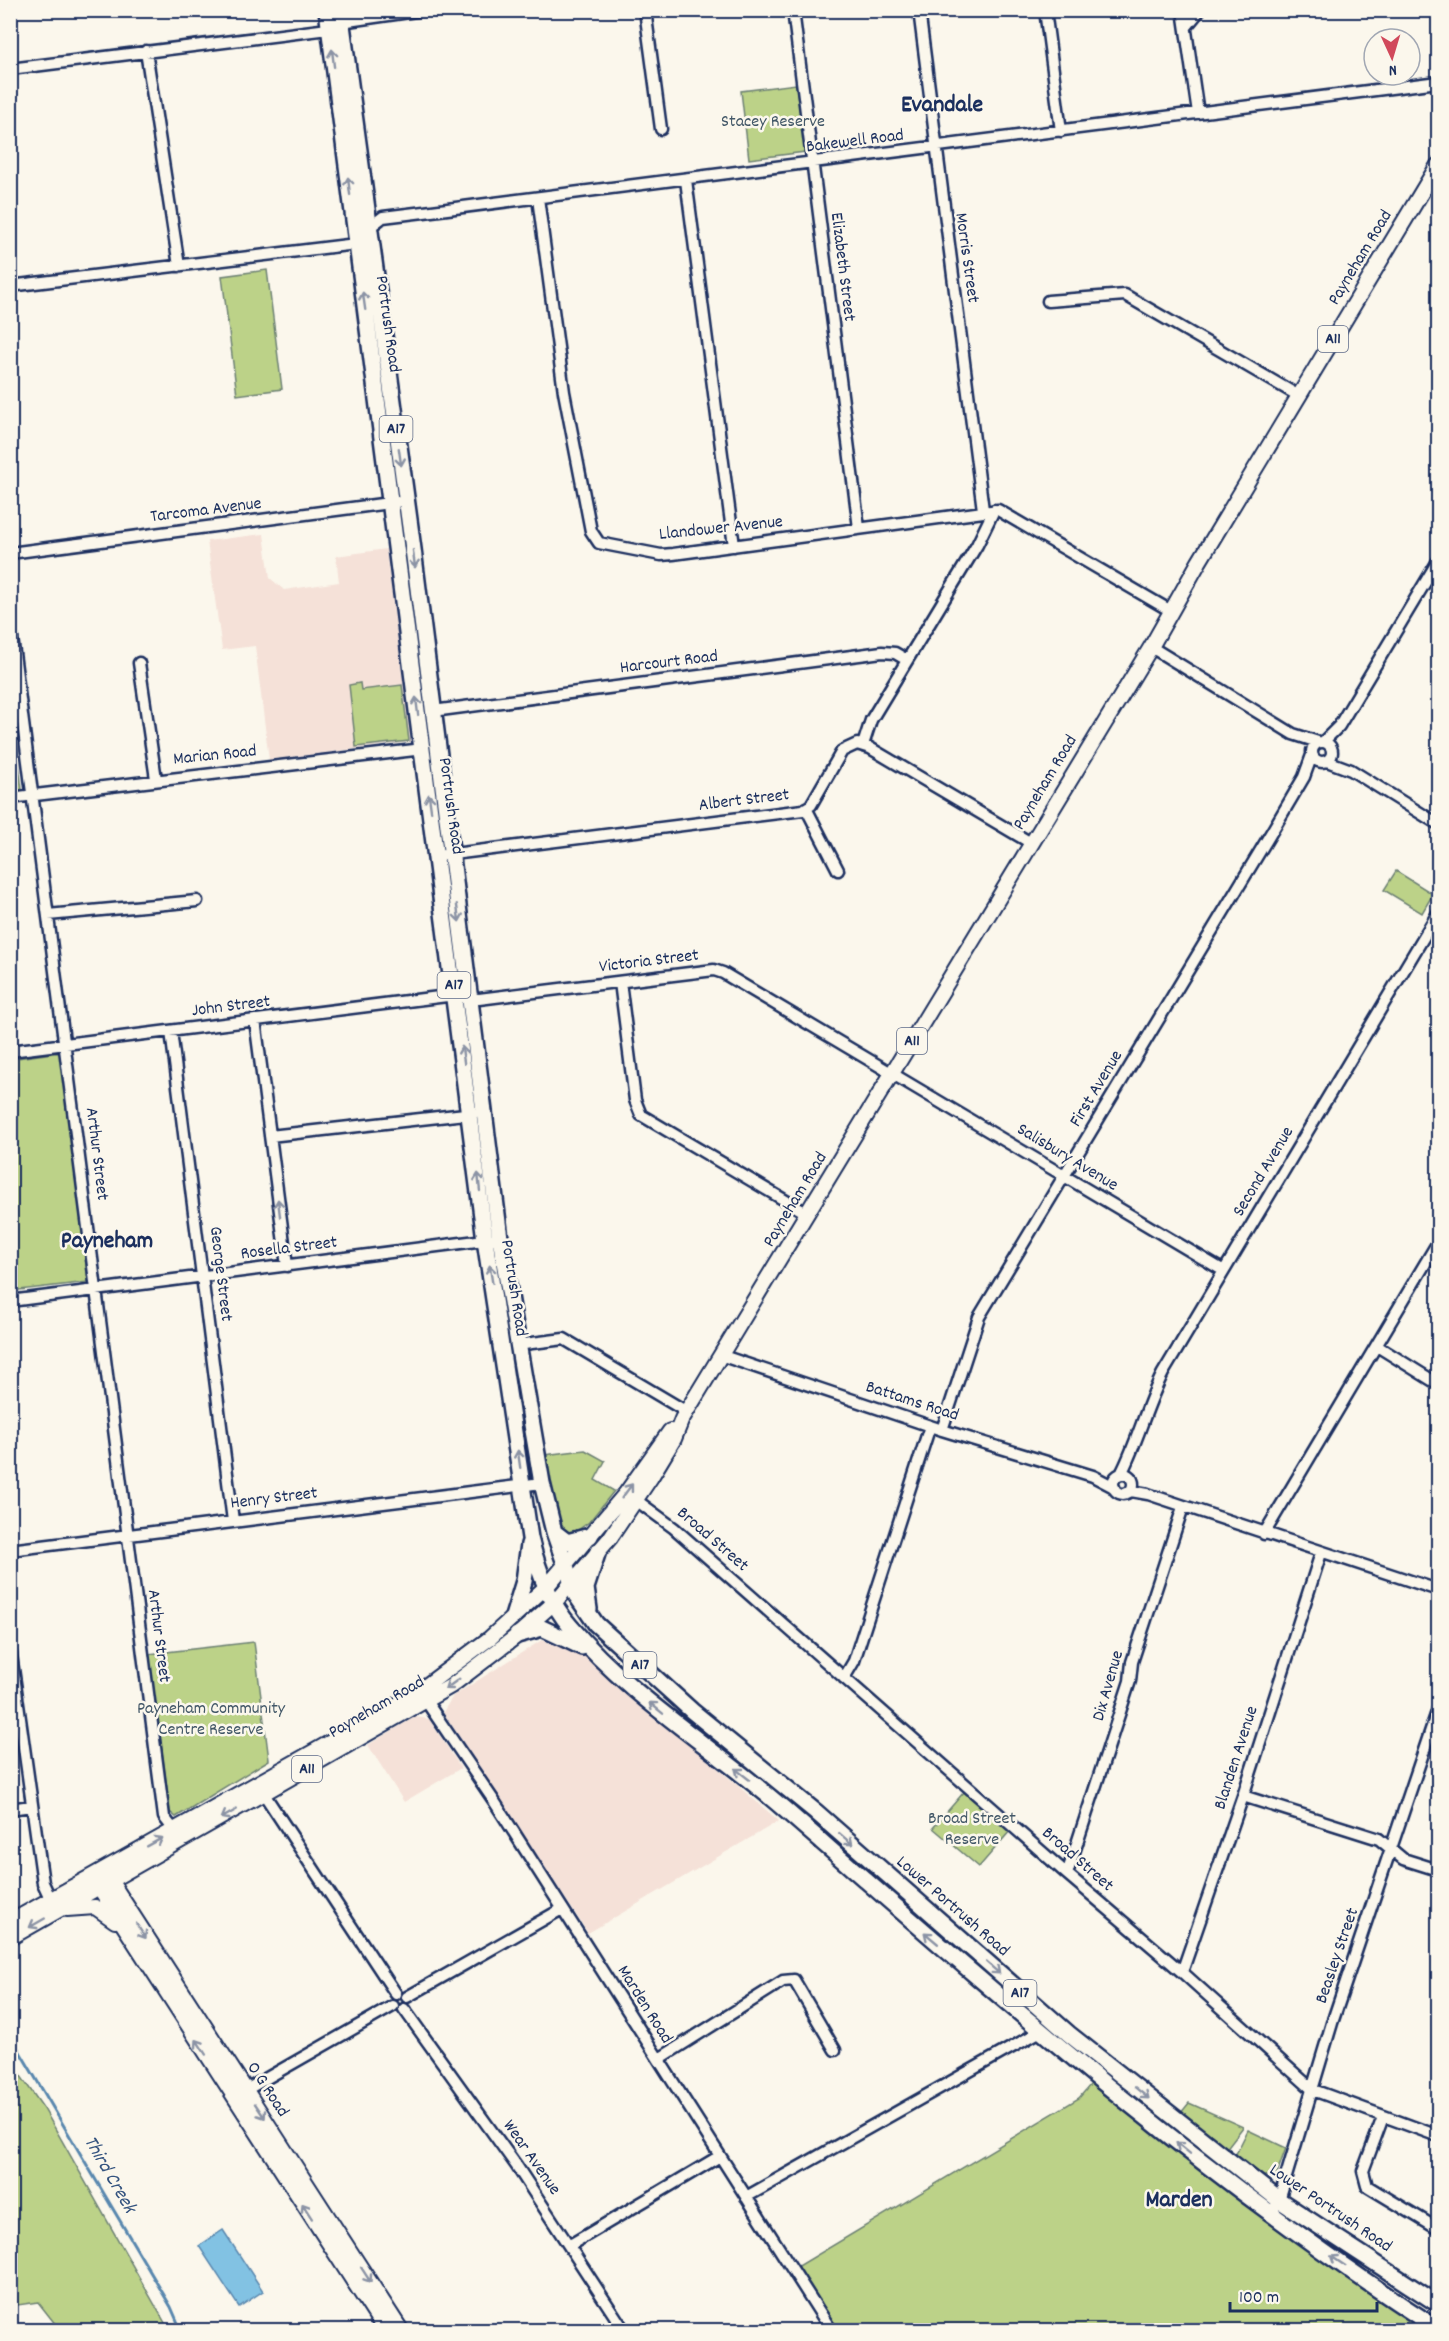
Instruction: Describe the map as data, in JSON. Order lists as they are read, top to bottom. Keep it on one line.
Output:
{"streets":{"highway":["Portrush Road","A17","Lower Portrush Road"],"main road":["Payneham Road","A11","O G Road"],"street":["Bakewell Road","Morris Street","Elizabeth Street","Tarcoma Avenue","Llandower Avenue","Harcourt Road","Marian Road","Albert Street","Victoria Street","John Street","First Avenue","Arthur Street","Salisbury Avenue","Second Avenue","Rosella Street","George Street","Battams Road","Henry Street","Broad Street","Dix Avenue","Blanden Avenue","Beasley Street","Marden Road","Wear Avenue"]},"crossings":[["Bakewell Road","Morris Street"],["Bakewell Road","Elizabeth Street"],["Bakewell Road","Portrush Road"],["Bakewell Road","Llandower Avenue"],["Morris Street","Llandower Avenue"],["Payneham Road","Portrush Road"],["Payneham Road","Victoria Street"],["Payneham Road","Arthur Street"],["Payneham Road","Salisbury Avenue"],["Payneham Road","Battams Road"],["Payneham Road","Broad Street"],["Payneham Road","Lower Portrush Road"],["Payneham Road","Marden Road"],["Payneham Road","O G Road"],["Elizabeth Street","Llandower Avenue"],["Portrush Road","Tarcoma Avenue"],["Portrush Road","Harcourt Road"],["Portrush Road","Marian Road"],["Portrush Road","Albert Street"],["Portrush Road","Victoria Street"],["Portrush Road","John Street"],["Portrush Road","Rosella Street"],["Portrush Road","Henry Street"],["Portrush Road","Lower Portrush Road"],["Marian Road","Arthur Street"],["Victoria Street","John Street"],["Victoria Street","Salisbury Avenue"],["John Street","Arthur Street"],["John Street","George Street"],["First Avenue","Salisbury Avenue"],["First Avenue","Battams Road"],["Arthur Street","Rosella Street"],["Arthur Street","Henry Street"],["Salisbury Avenue","Second Avenue"],["Second Avenue","Battams Road"],["Rosella Street","George Street"],["George Street","Henry Street"],["Broad Street","Dix Avenue"],["Broad Street","Blanden Avenue"],["Broad Street","Beasley Street"],["Lower Portrush Road","Beasley Street"]],"districts":["Evandale","Payneham","Marden"],"water":["Third Creek"],"parks":["Stacey Reserve","Payneham Community Centre Reserve","Broad Street Reserve"],"scale_bar":"100 m","north":"bottom"}
